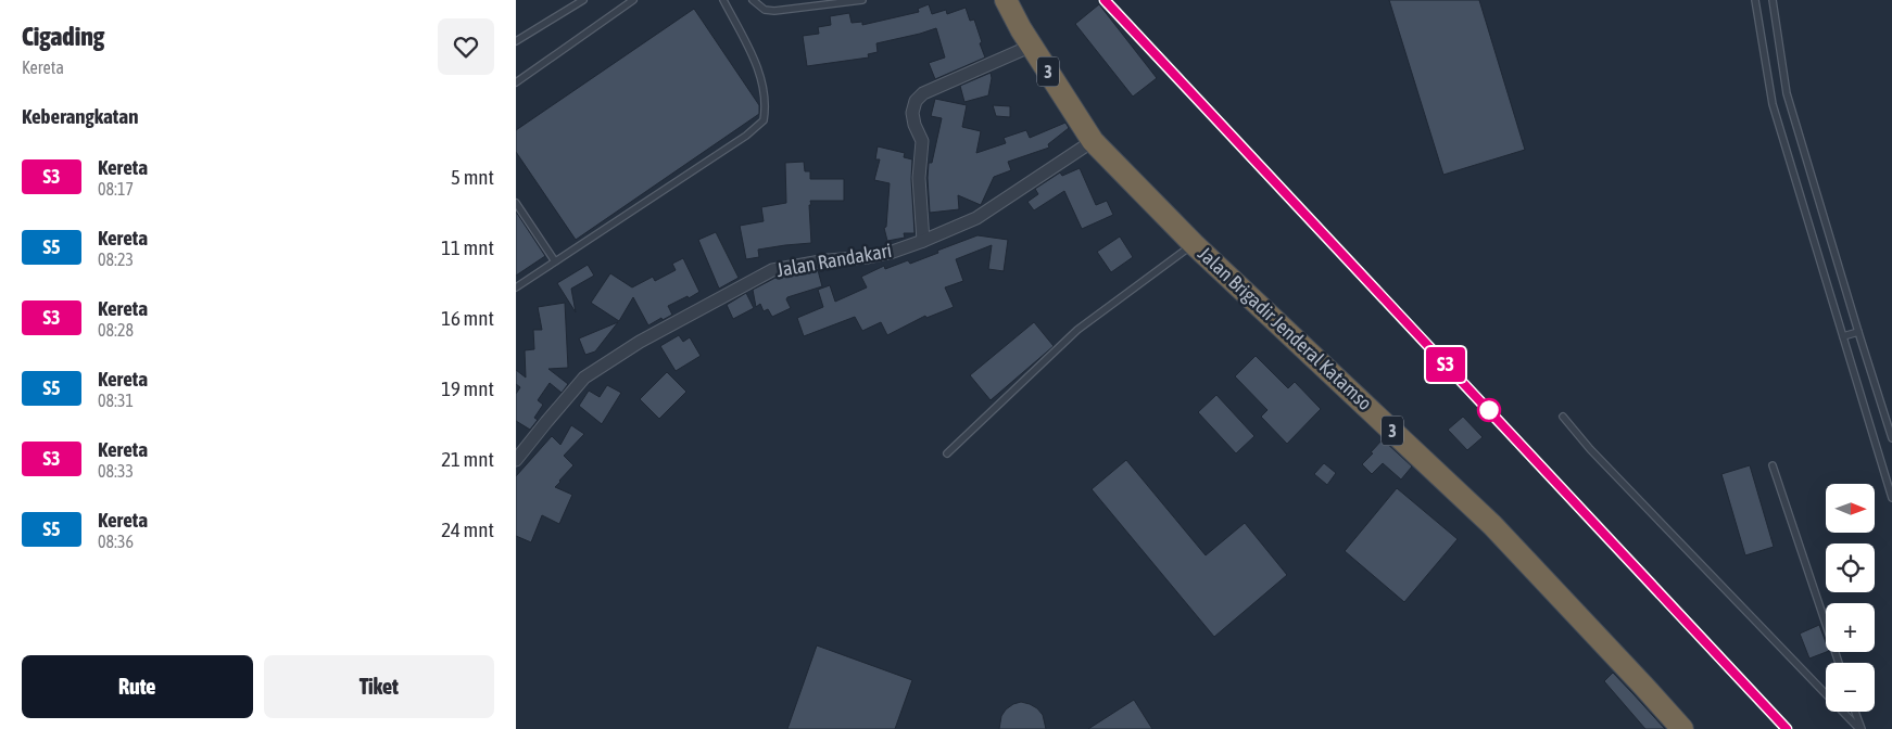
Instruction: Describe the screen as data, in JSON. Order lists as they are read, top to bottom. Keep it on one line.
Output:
{"streets":{"highway":["3","Jalan Brigadir Jenderal Katamso"],"street":["Jalan Randakari"]},"crossings":[["Jalan Randakari","Jalan Brigadir Jenderal Katamso"]],"north":"right","page":{"heading":[["Cigading","Kereta"],"Keberangkatan"],"on_map":"S3","list":[{"mark":"S3","name":"Kereta","note":"08:17","value":"5 mnt"},{"mark":"S5","name":"Kereta","note":"08:23","value":"11 mnt"},{"mark":"S3","name":"Kereta","note":"08:28","value":"16 mnt"},{"mark":"S5","name":"Kereta","note":"08:31","value":"19 mnt"},{"mark":"S3","name":"Kereta","note":"08:33","value":"21 mnt"},{"mark":"S5","name":"Kereta","note":"08:36","value":"24 mnt"}],"map_buttons":["+","−"],"buttons":["Rute","Tiket"]}}
